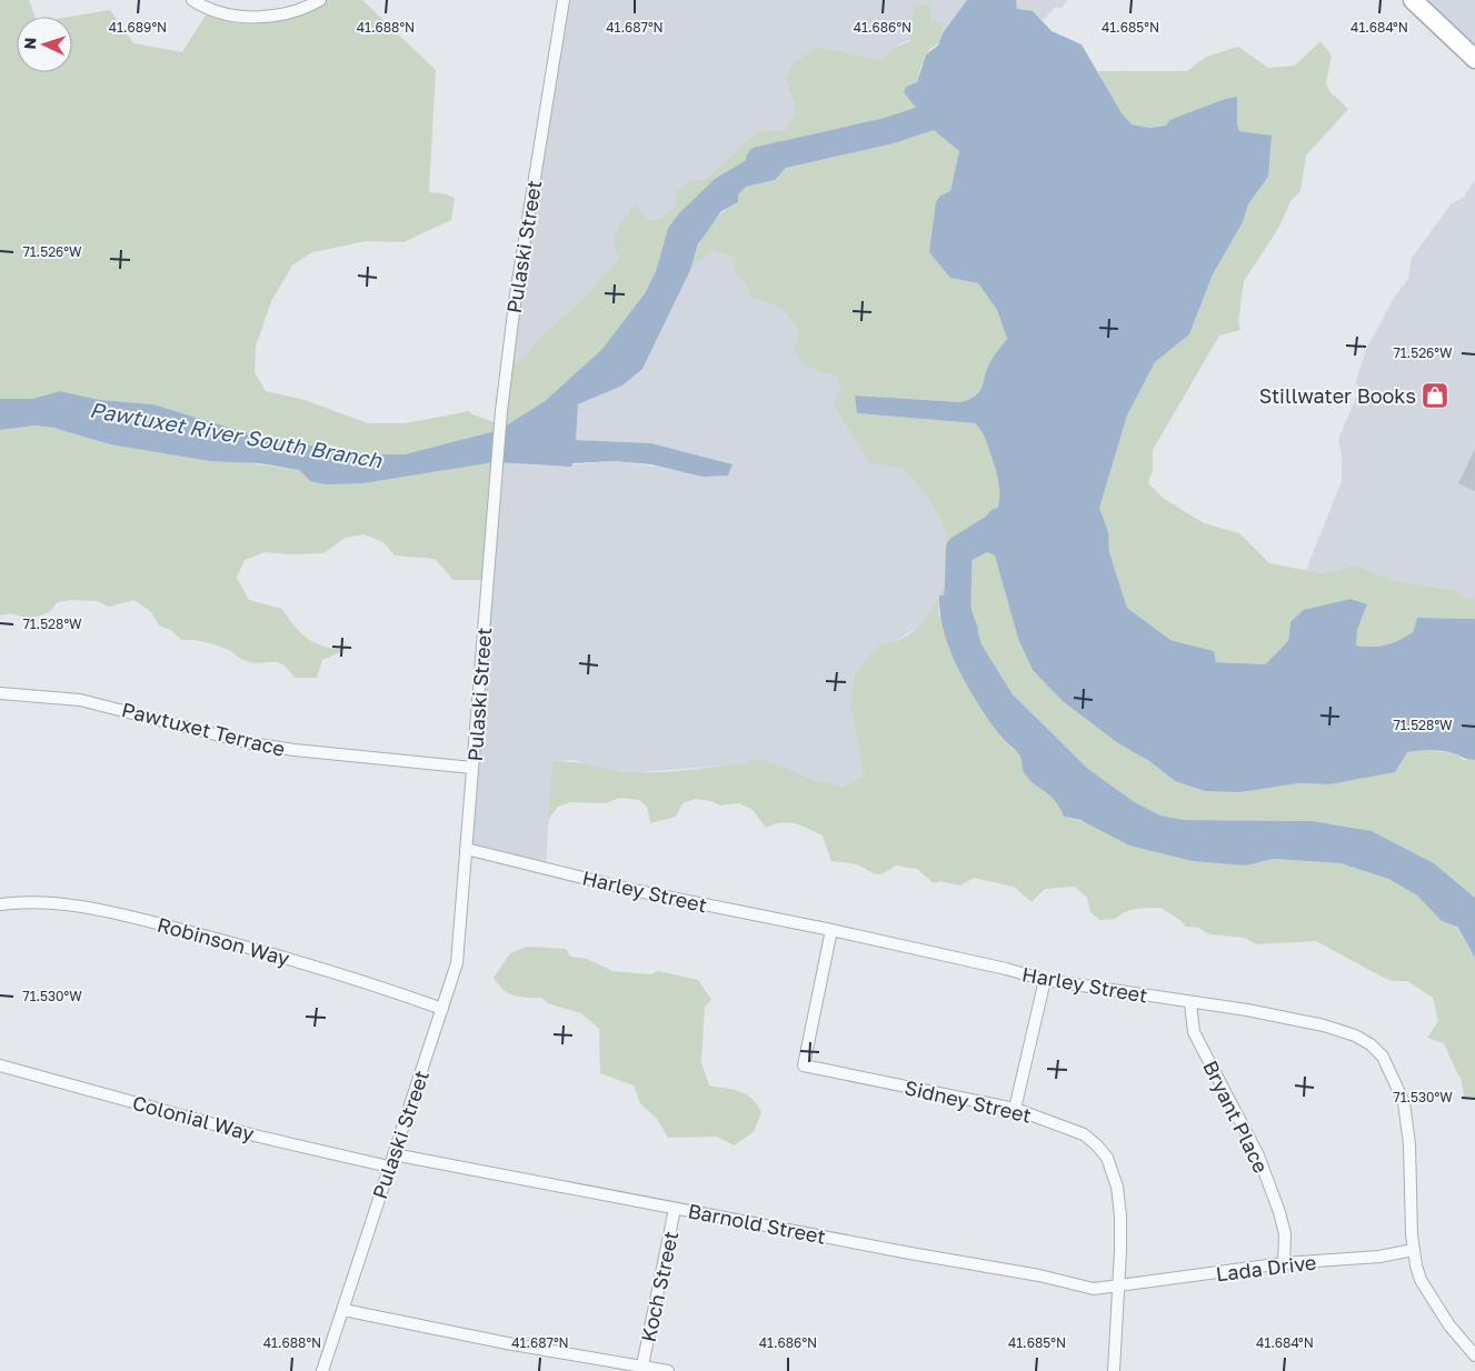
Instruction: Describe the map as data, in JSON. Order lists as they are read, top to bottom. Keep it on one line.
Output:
{"streets":{"street":["Pulaski Street","Pawtuxet Terrace","Harley Street","Robinson Way","Sidney Street","Bryant Place","Colonial Way","Barnold Street","Lada Drive","Koch Street"]},"crossings":[["Pulaski Street","Pawtuxet Terrace"],["Pulaski Street","Harley Street"],["Pulaski Street","Robinson Way"],["Pulaski Street","Colonial Way"],["Pulaski Street","Barnold Street"],["Harley Street","Sidney Street"],["Harley Street","Bryant Place"],["Harley Street","Lada Drive"],["Sidney Street","Barnold Street"],["Sidney Street","Lada Drive"],["Bryant Place","Lada Drive"],["Barnold Street","Lada Drive"],["Barnold Street","Koch Street"]],"water":["Pawtuxet River South Branch"],"places":{"shop":["Stillwater Books"]},"north":"left","coordinates":["41.689°N","41.688°N","41.687°N","41.686°N","41.685°N","41.684°N","71.526°W","71.528°W","71.530°W"]}
